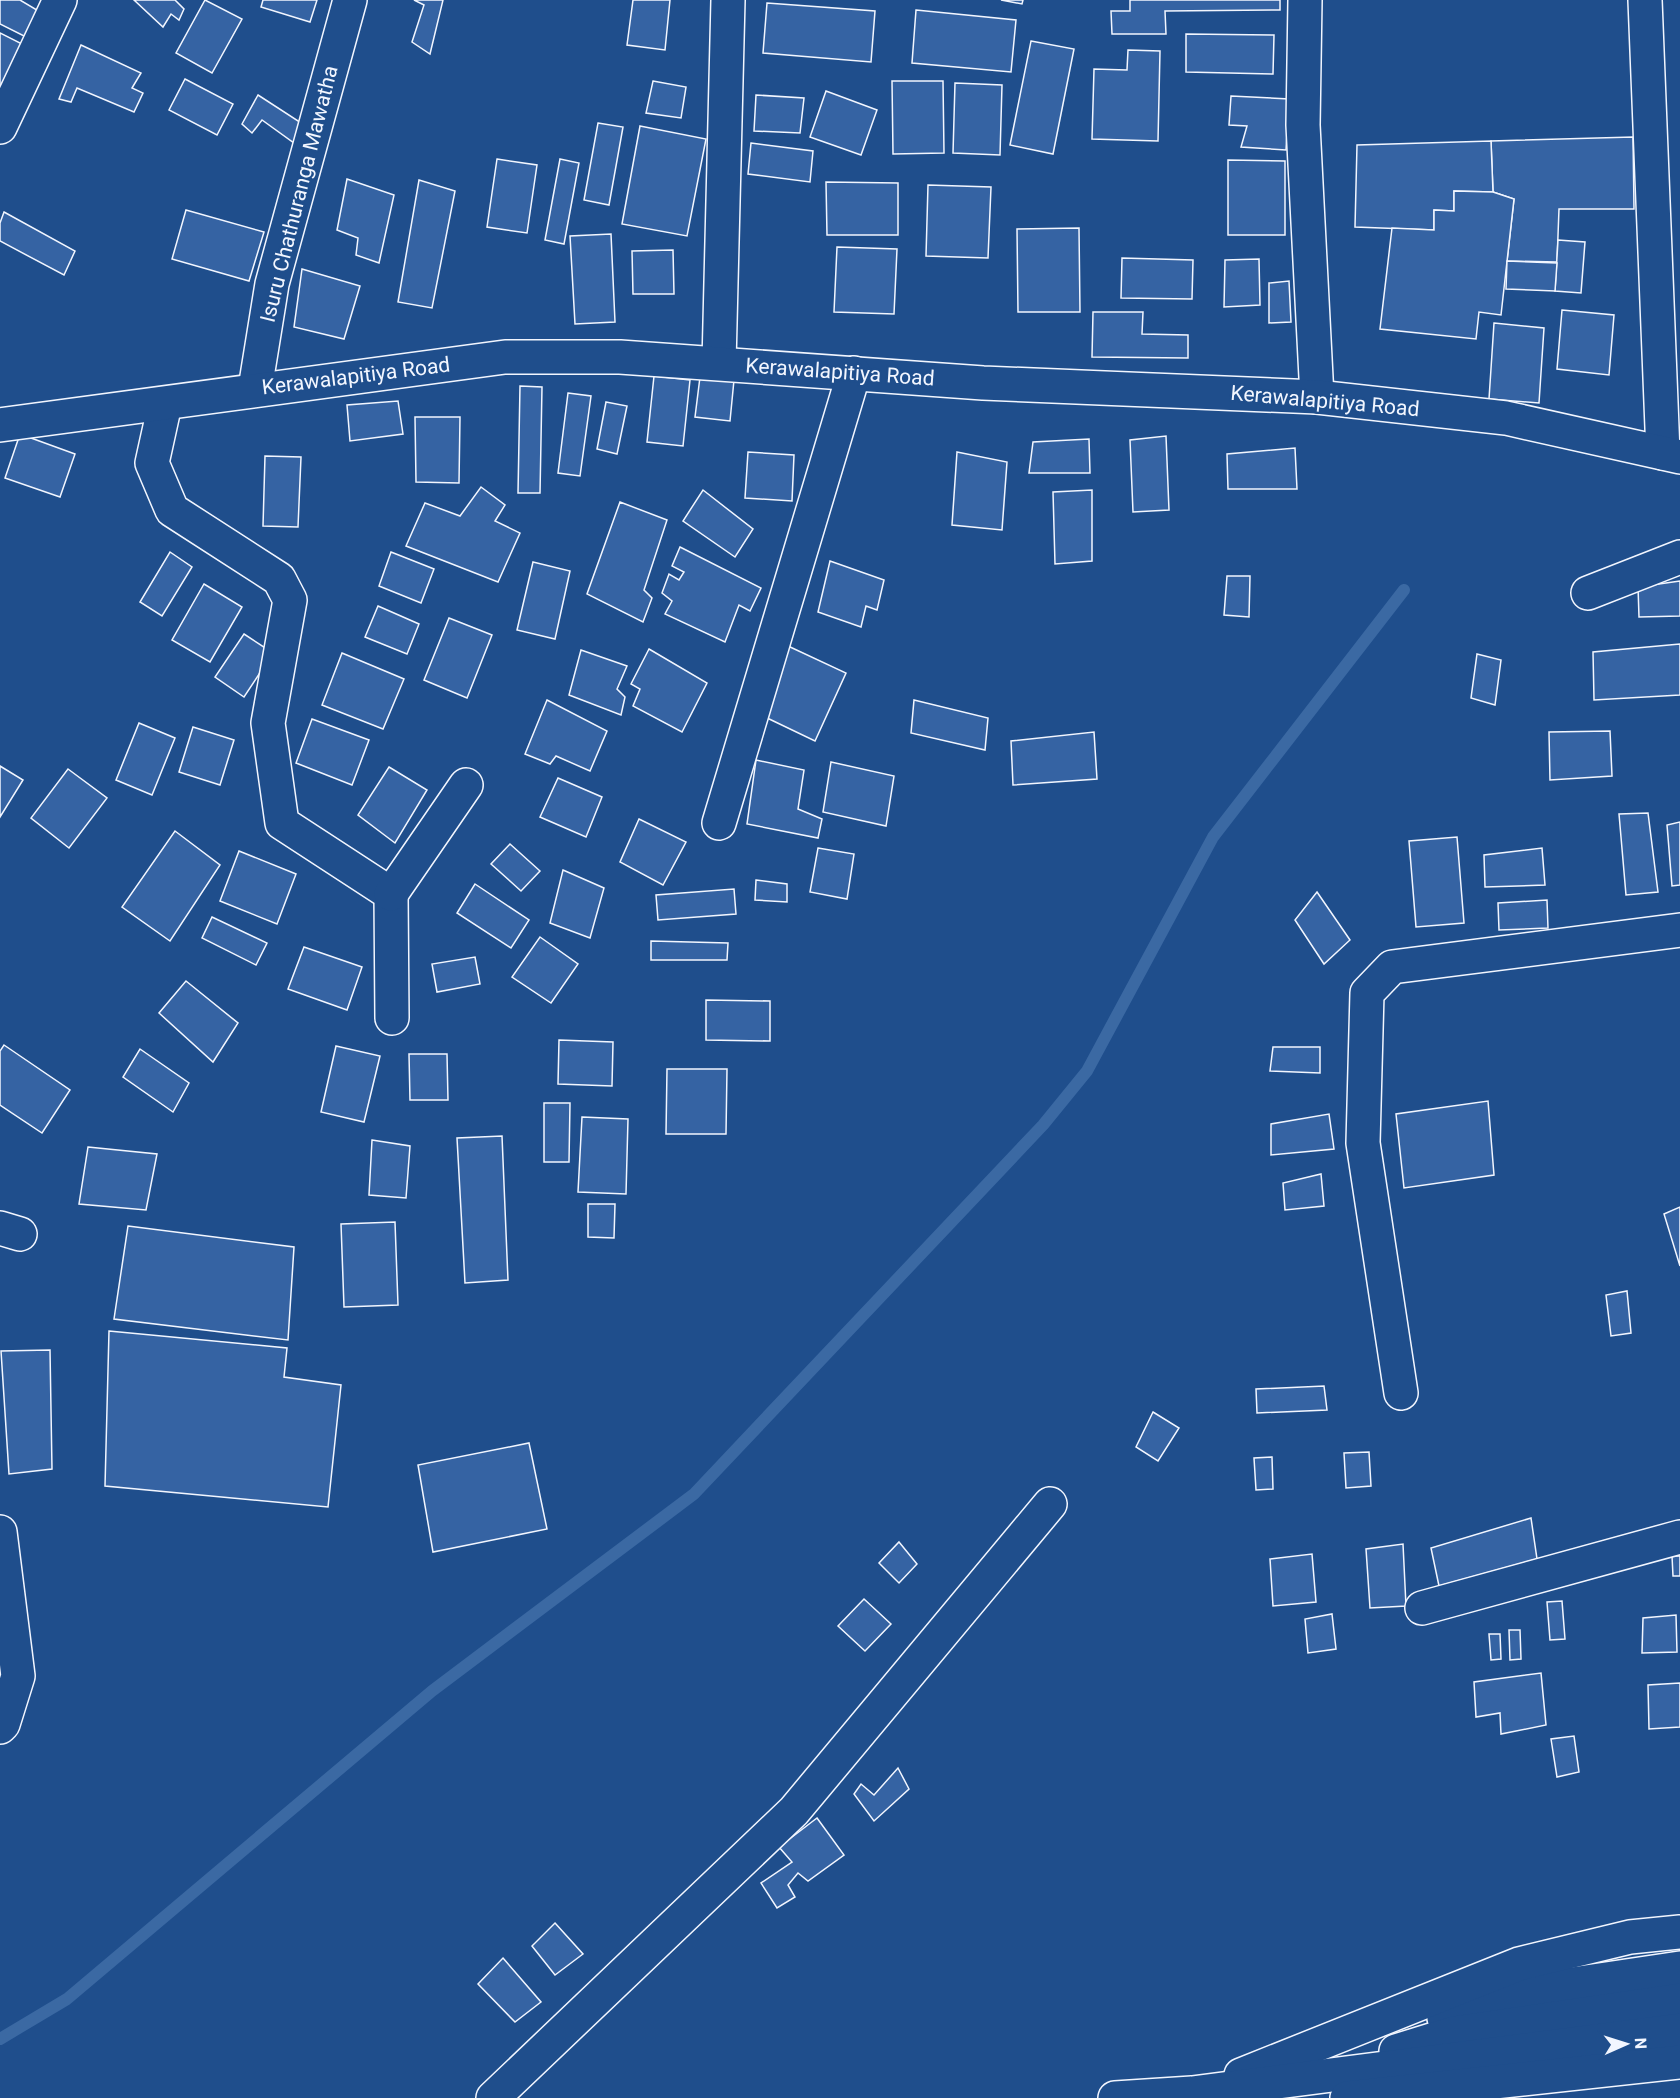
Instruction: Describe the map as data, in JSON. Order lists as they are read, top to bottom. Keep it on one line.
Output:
{"streets":{"main road":["Isuru Chathuranga Mawatha","Kerawalapitiya Road"]},"crossings":[["Isuru Chathuranga Mawatha","Kerawalapitiya Road"]],"north":"right"}
